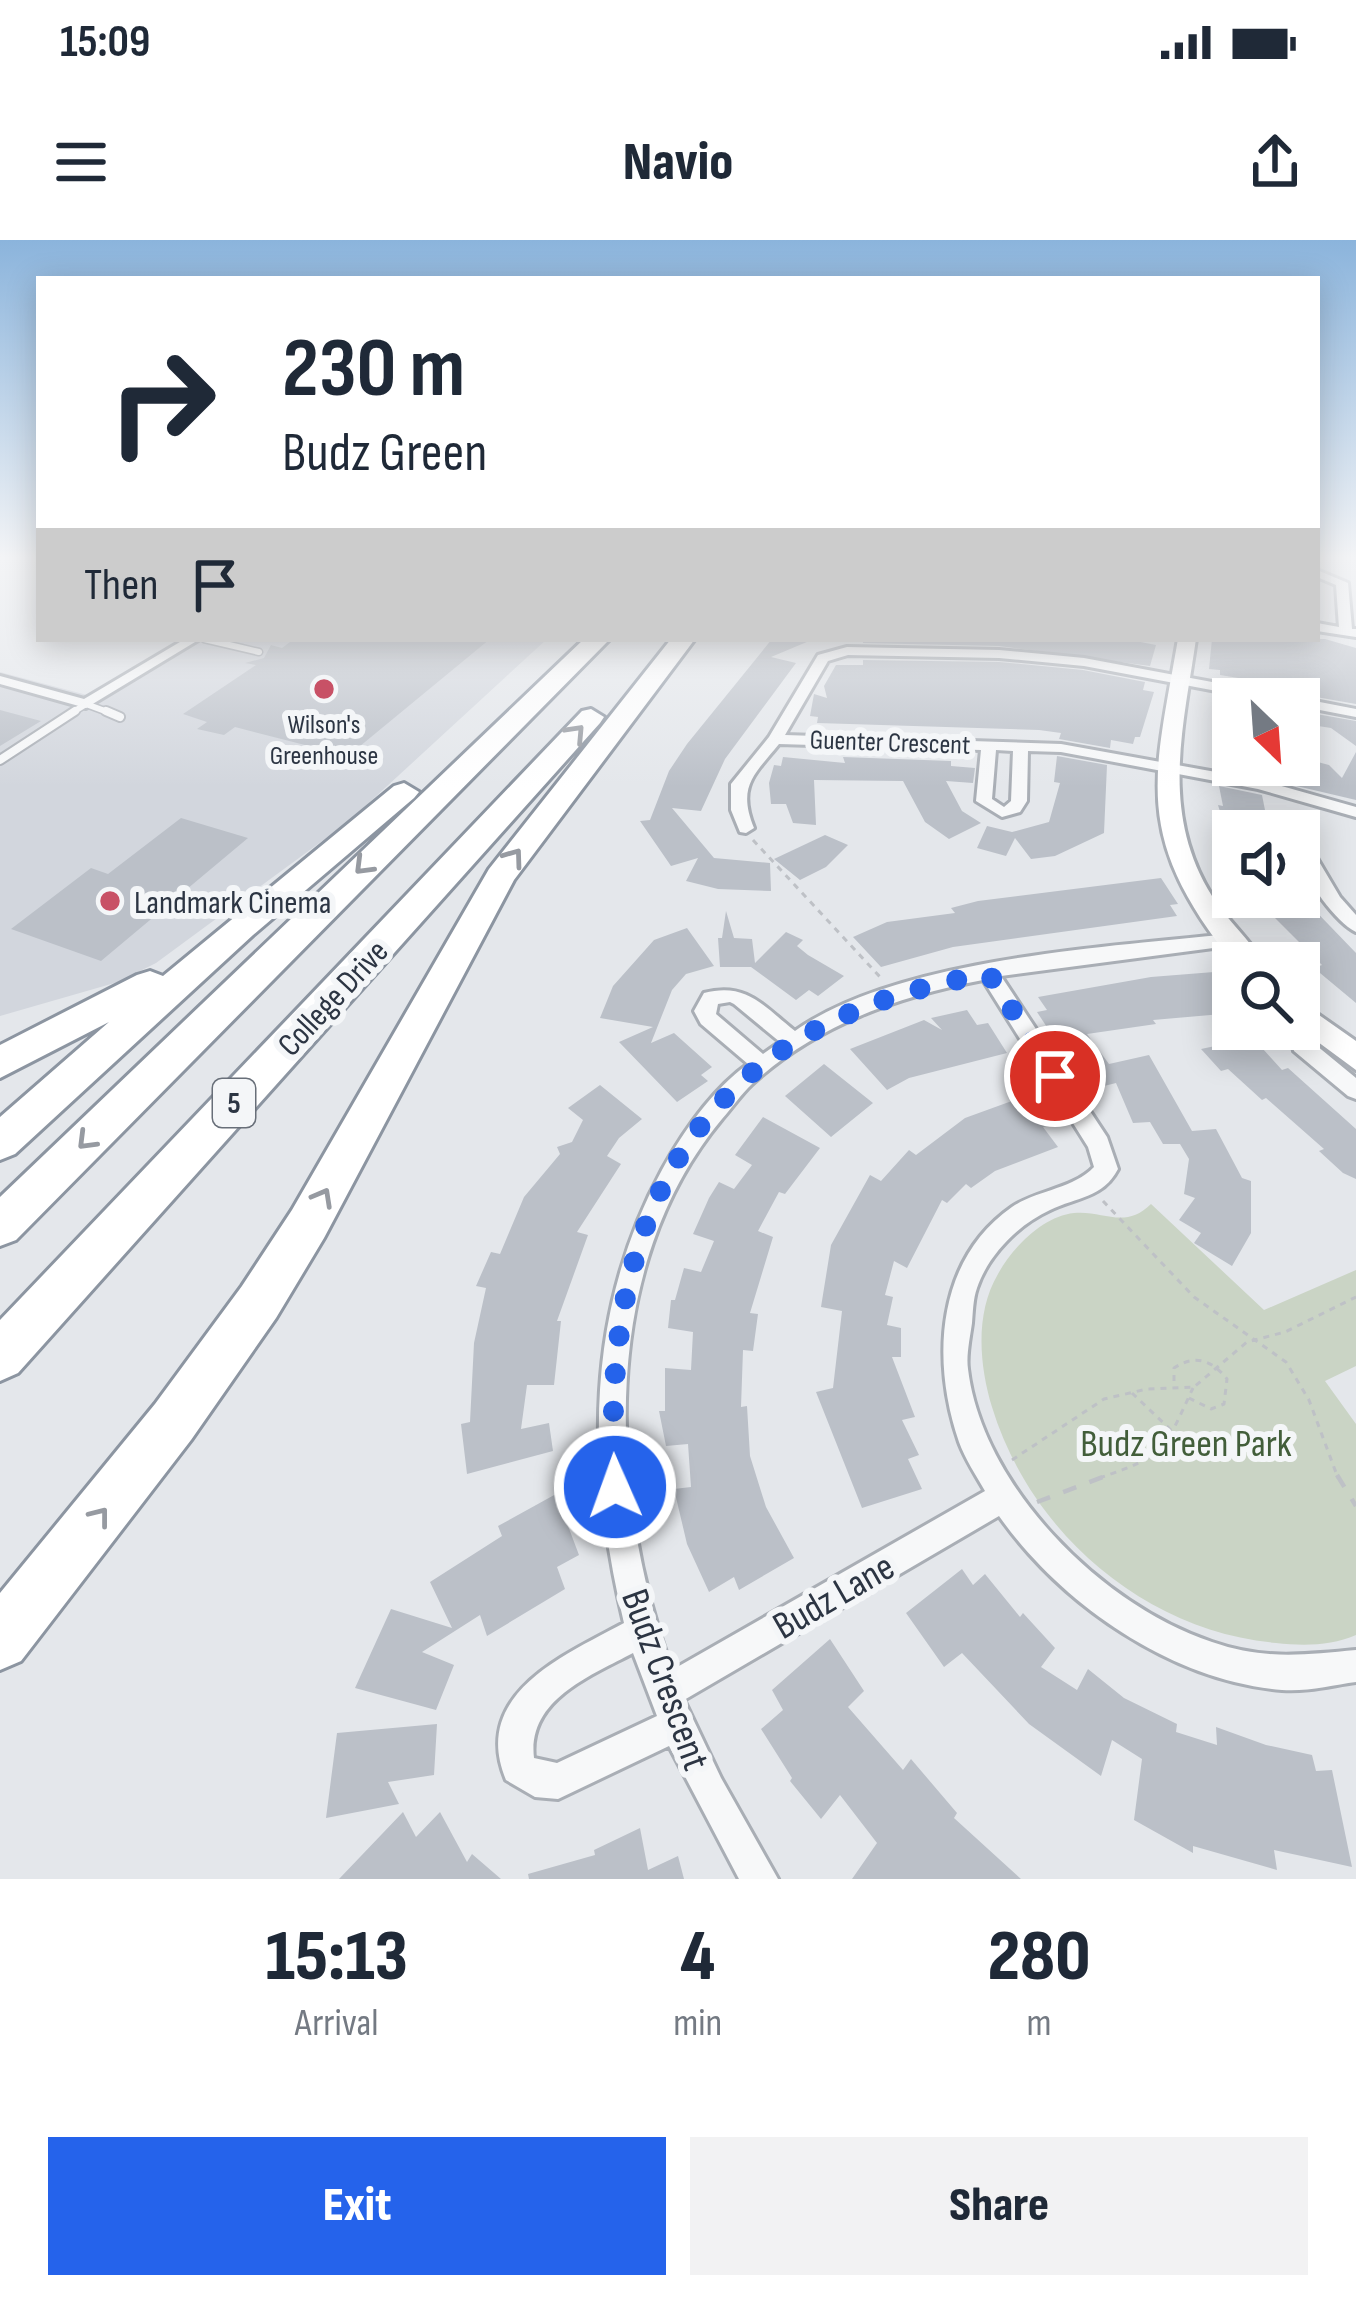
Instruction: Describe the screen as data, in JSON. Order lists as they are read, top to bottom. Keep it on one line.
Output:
{"streets":{"highway":["College Drive","5"],"street":["Guenter Crescent","Budz Lane","Budz Crescent"]},"crossings":[["Budz Lane","Budz Crescent"]],"parks":["Budz Green Park"],"places":["Wilson's Greenhouse","Landmark Cinema"],"north":"bottom right","page":{"status":"15:09","header":"Navio","turn":["230 m","Budz Green"],"then":"Then","eta":["15:13","Arrival","4","min","280","m"],"buttons":["Exit","Share"]}}
